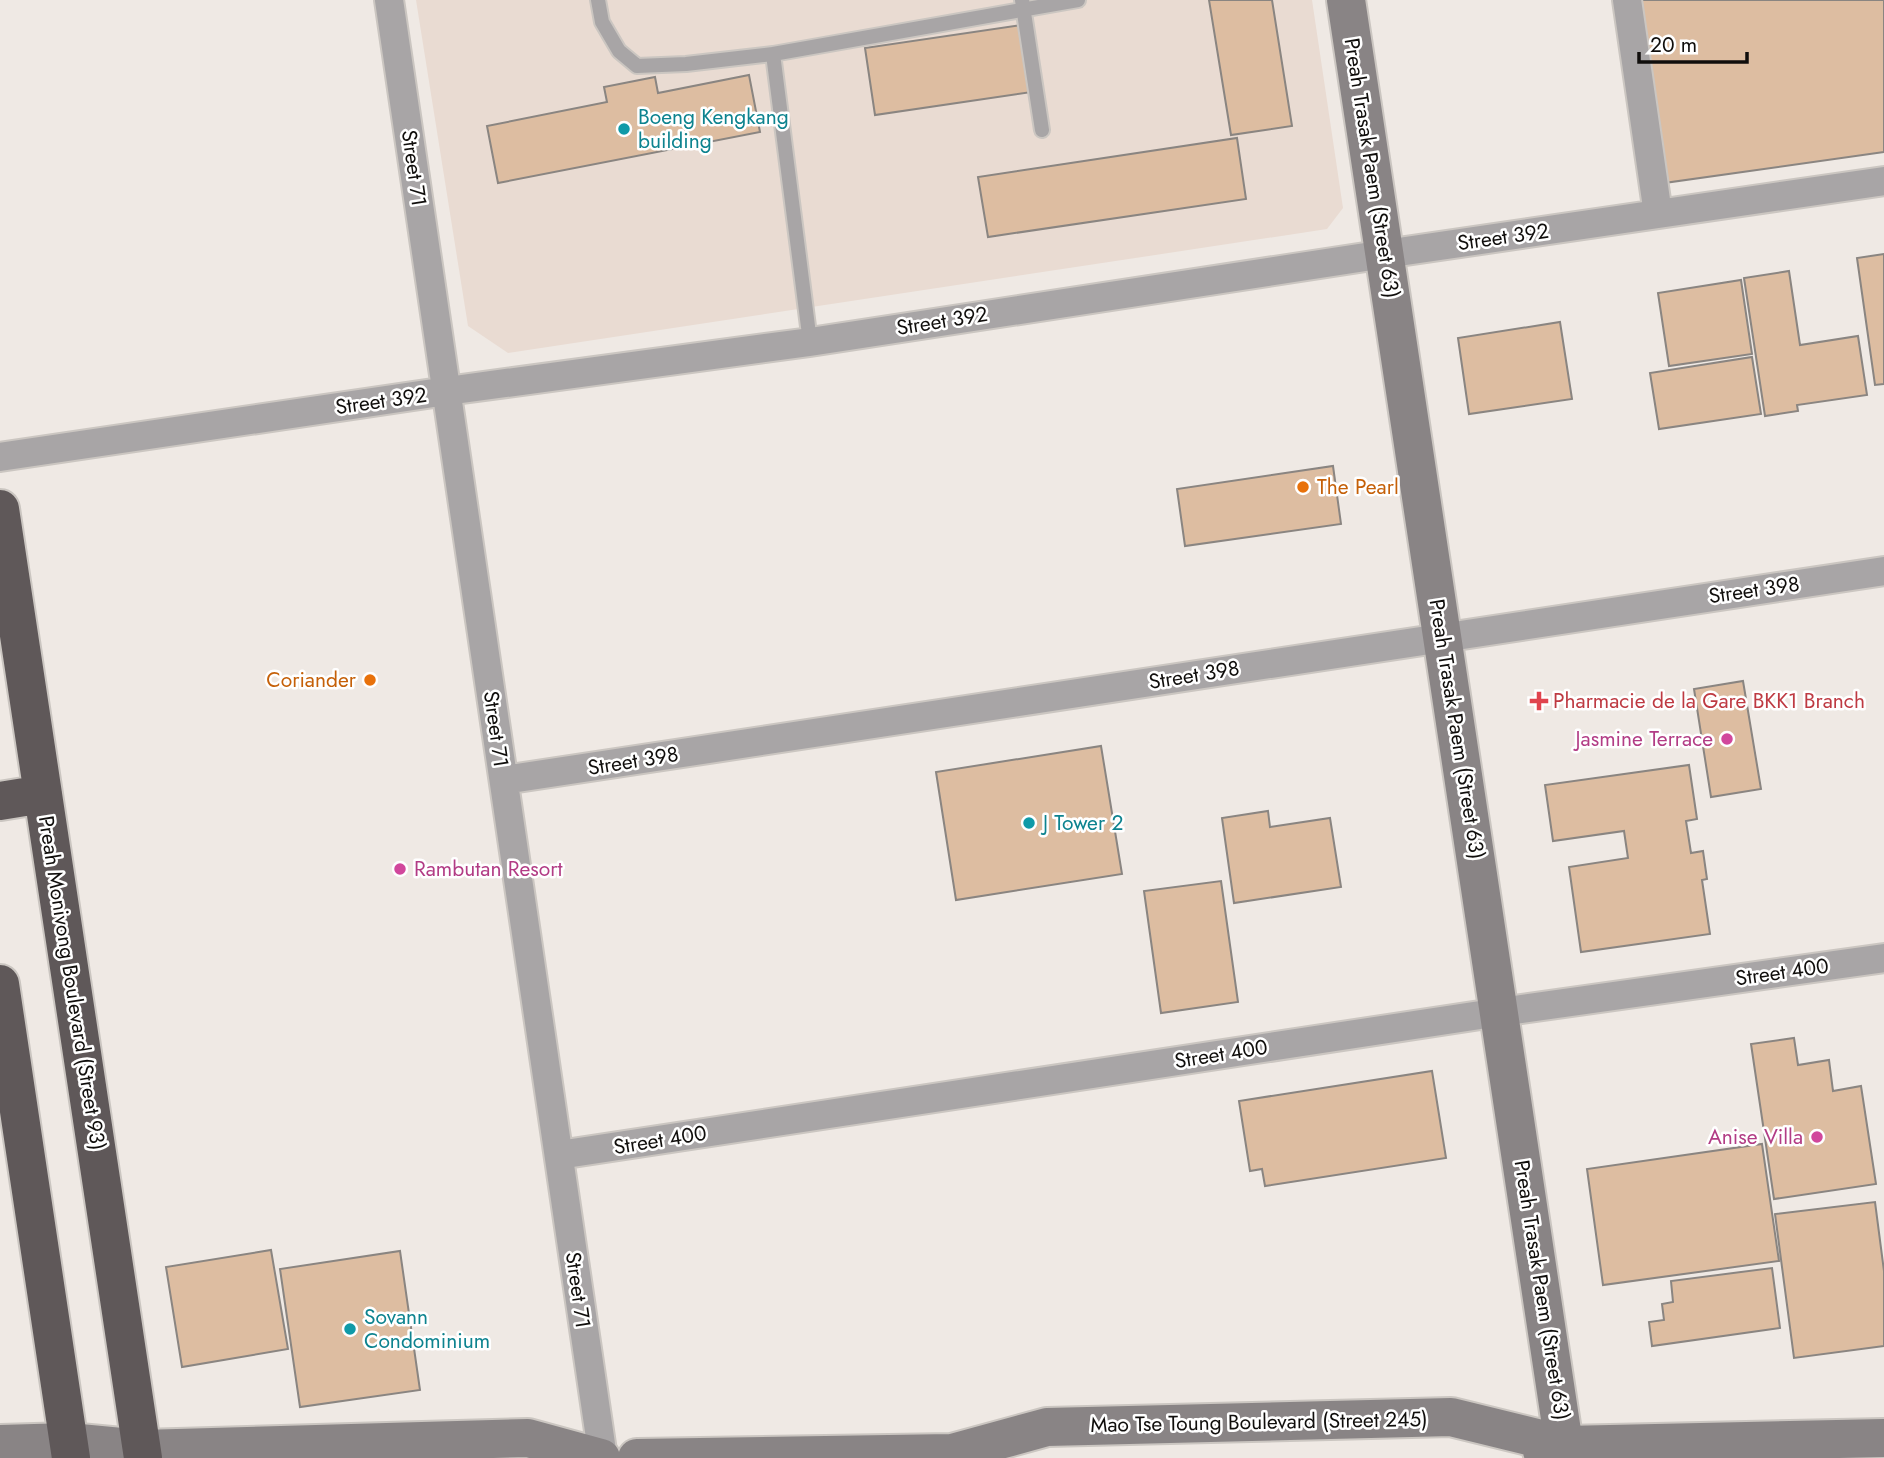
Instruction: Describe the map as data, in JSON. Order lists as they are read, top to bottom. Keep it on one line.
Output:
{"streets":{"highway":["Preah Monivong Boulevard (Street 93)"],"main road":["Preah Trasak Paem (Street 63)","Mao Tse Toung Boulevard (Street 245)"],"street":["Street 71","Street 392","Street 398","Street 400"]},"crossings":[["Street 71","Street 392"],["Street 71","Street 398"],["Street 71","Street 400"],["Preah Trasak Paem (Street 63)","Street 392"],["Preah Trasak Paem (Street 63)","Street 398"],["Preah Trasak Paem (Street 63)","Street 400"],["Preah Trasak Paem (Street 63)","Mao Tse Toung Boulevard (Street 245)"]],"places":{"other":["Boeng Kengkang building","The Pearl","Coriander","Jasmine Terrace","J Tower 2","Rambutan Resort","Anise Villa","Sovann Condominium"],"health":["Pharmacie de la Gare BKK1 Branch"]},"scale_bar":"20 m"}
